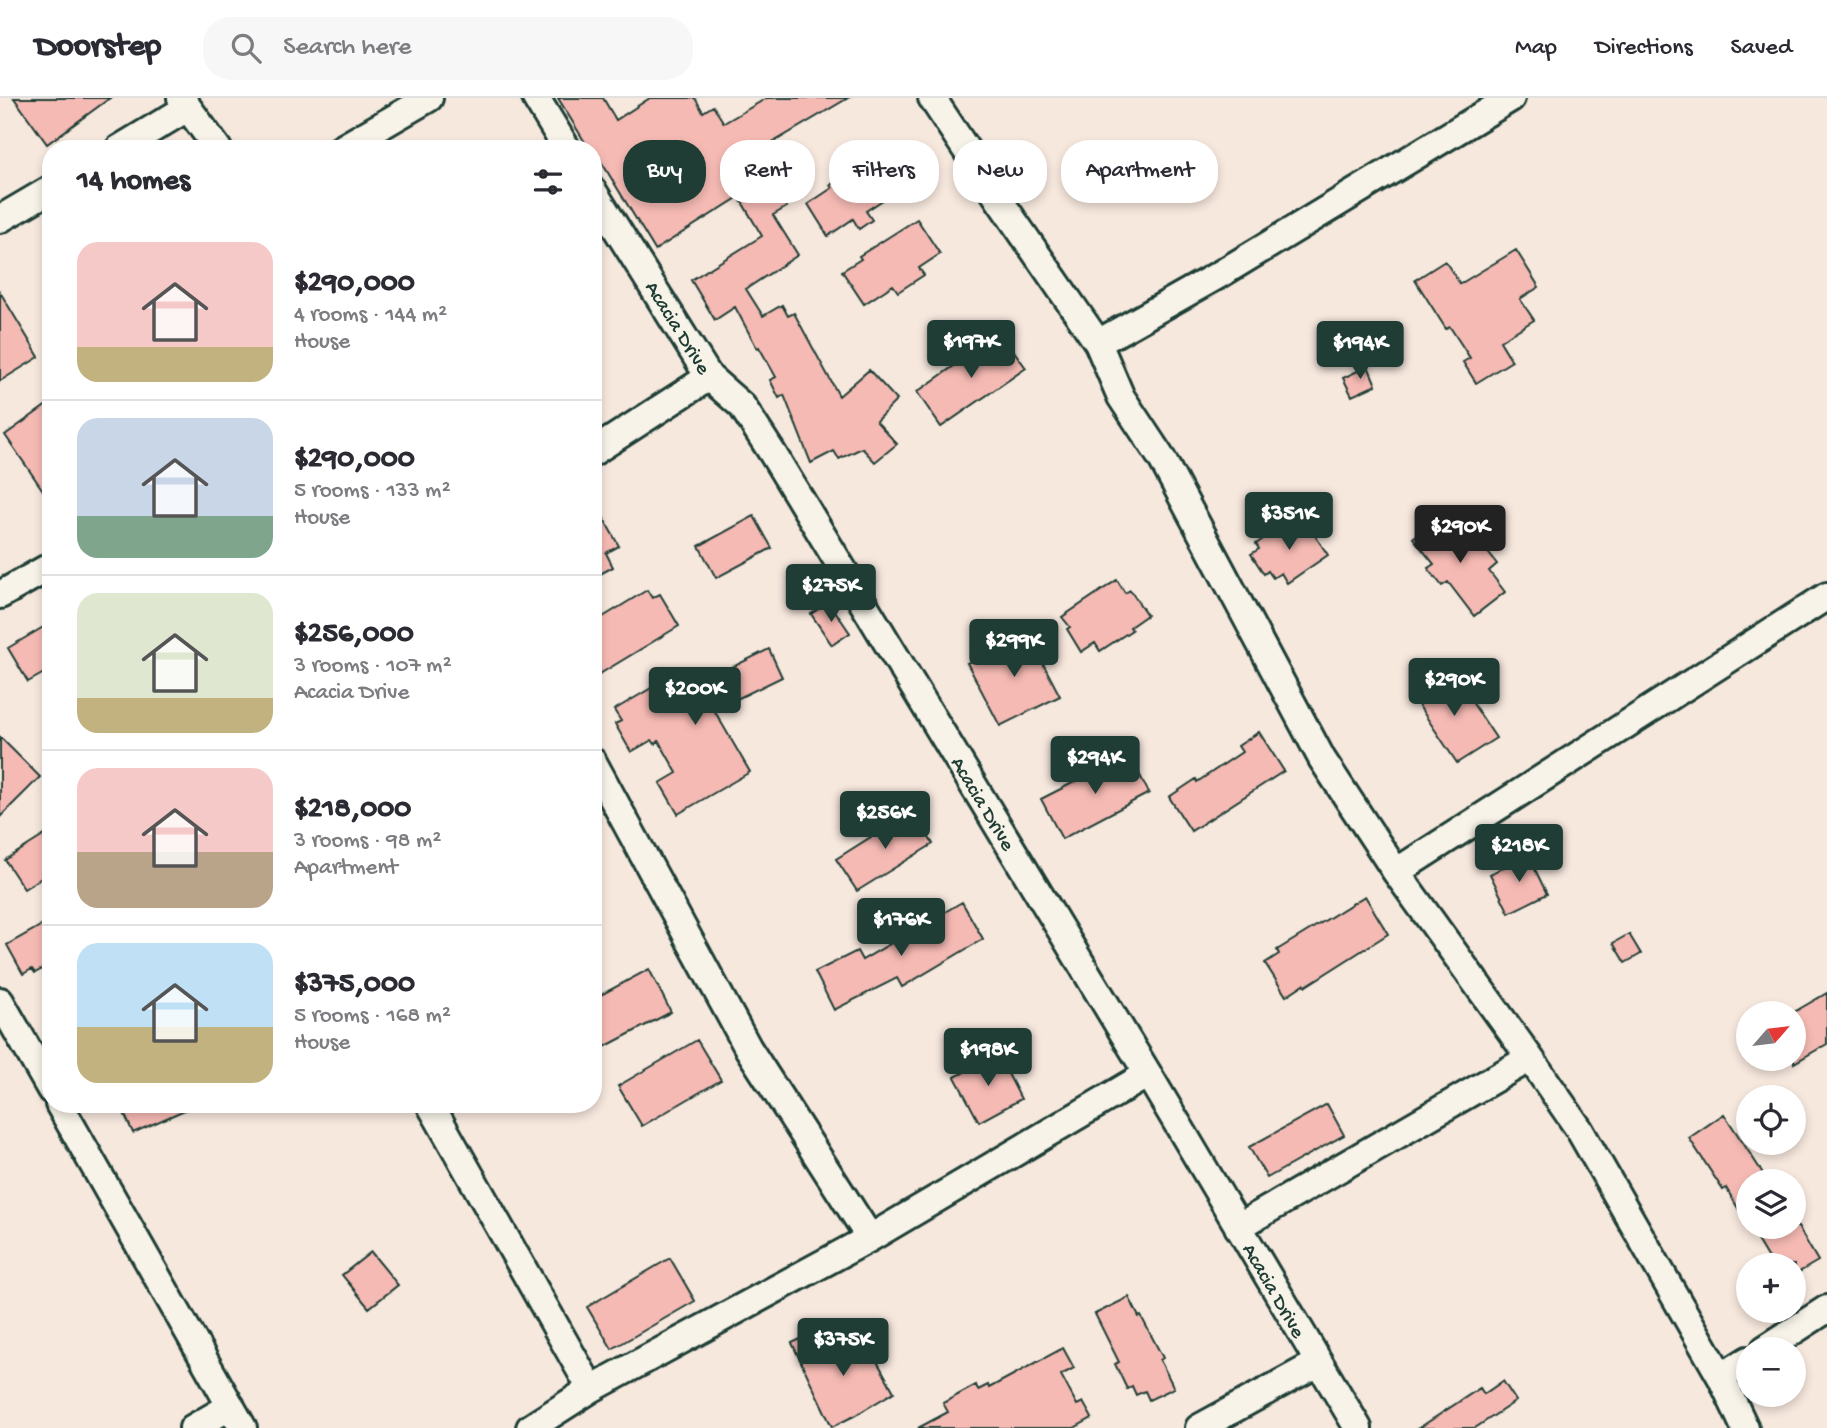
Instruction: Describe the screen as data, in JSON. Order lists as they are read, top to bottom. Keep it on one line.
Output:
{"streets":{"street":["Acacia Drive"]},"north":"top right","page":{"header":"Doorstep","search":"Search here","nav":["Map","Directions","Saved"],"chip":["Buy","Rent","Filters","New","Apartment"],"heading":"14 homes","list":[{"name":"$290,000","note":"4 rooms · 144 m² · House"},{"name":"$290,000","note":"5 rooms · 133 m² · House"},{"name":"$256,000","note":"3 rooms · 107 m² · Acacia Drive"},{"name":"$218,000","note":"3 rooms · 98 m² · Apartment"},{"name":"$375,000","note":"5 rooms · 168 m² · House"}],"price":["$197K","$194K","$351K","$290K","$275K","$299K","$290K","$200K","$294K","$256K","$218K","$176K","$198K","$375K"],"map_buttons":["+","−"]}}
